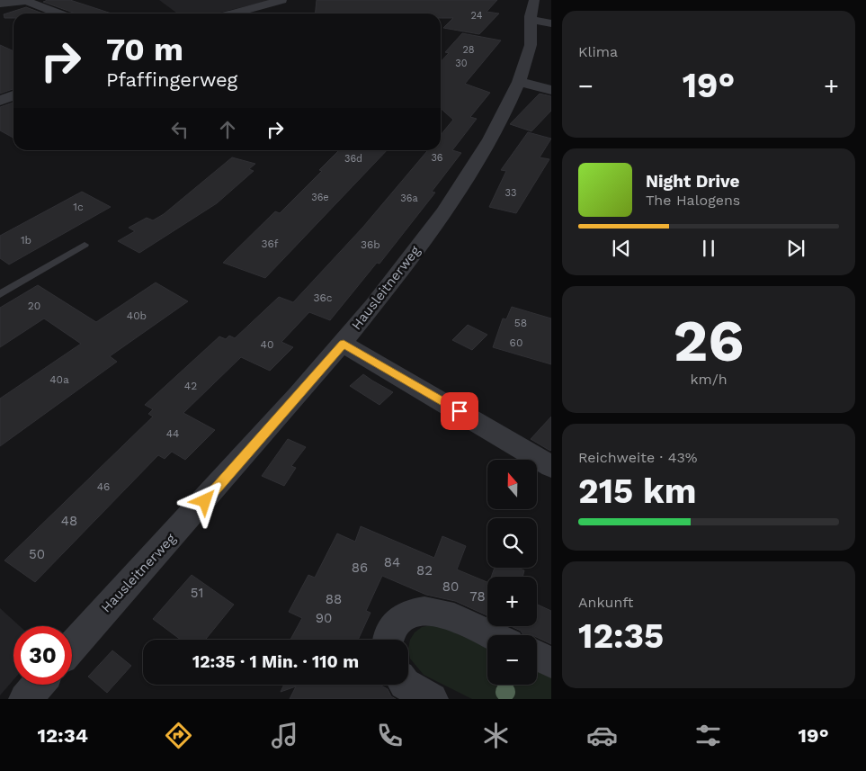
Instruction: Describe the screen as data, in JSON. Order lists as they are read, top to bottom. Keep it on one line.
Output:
{"streets":{"street":["Hausleitnerweg"]},"house_numbers":["24","28","30","36","36d","33","36e","36a","1c","1b","36f","36b","36c","20","40b","58","60","40","40a","42","44","46","48","50","84","86","82","80","51","78","88","90"],"north":"top","page":{"tile":["Klima",["26","km/h"],["Reichweite · 43%","215 km"],["Ankunft","12:35"]],"turn":["70 m","Pfaffingerweg"],"heat":["−","19°","+"],"song":["Night Drive","The Halogens"],"map_buttons":["+","−"],"limit":"30","trip":"12:35 · 1 Min. · 110 m","tabs":["12:34","19°"]}}
